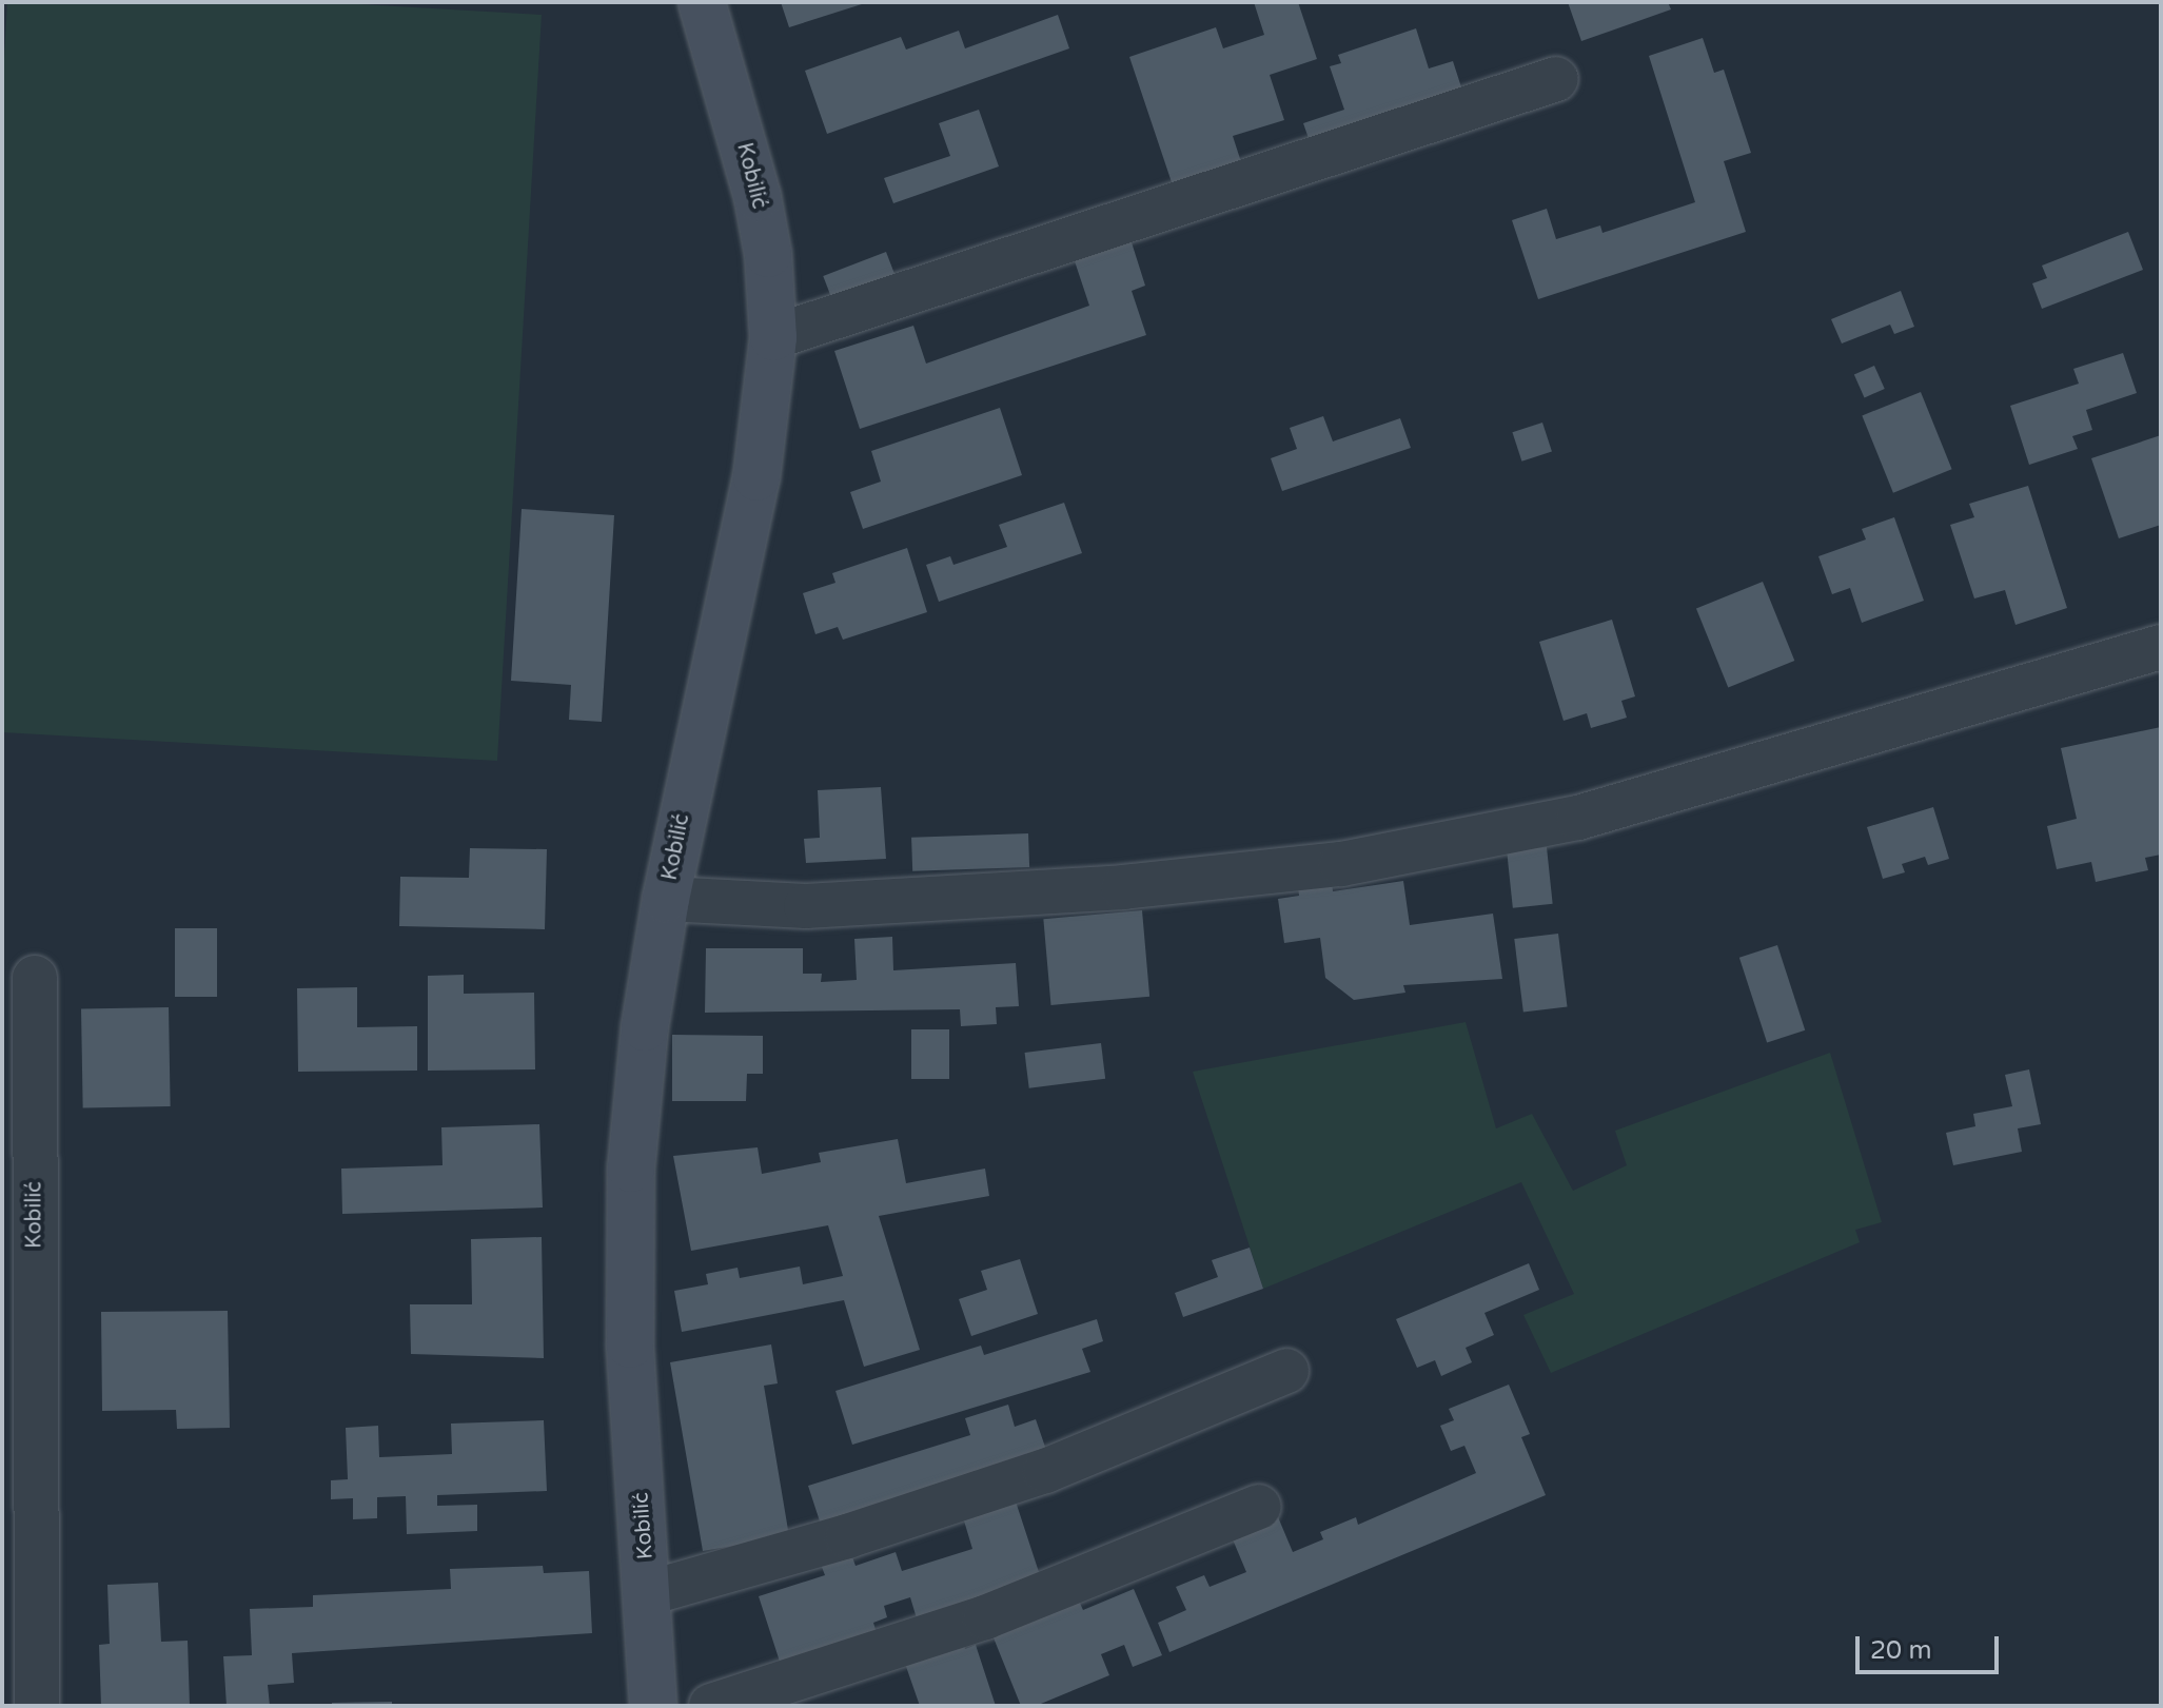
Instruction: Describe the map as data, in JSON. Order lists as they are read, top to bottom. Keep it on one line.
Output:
{"streets":{"main road":["Kobilić"]},"scale_bar":"20 m"}
